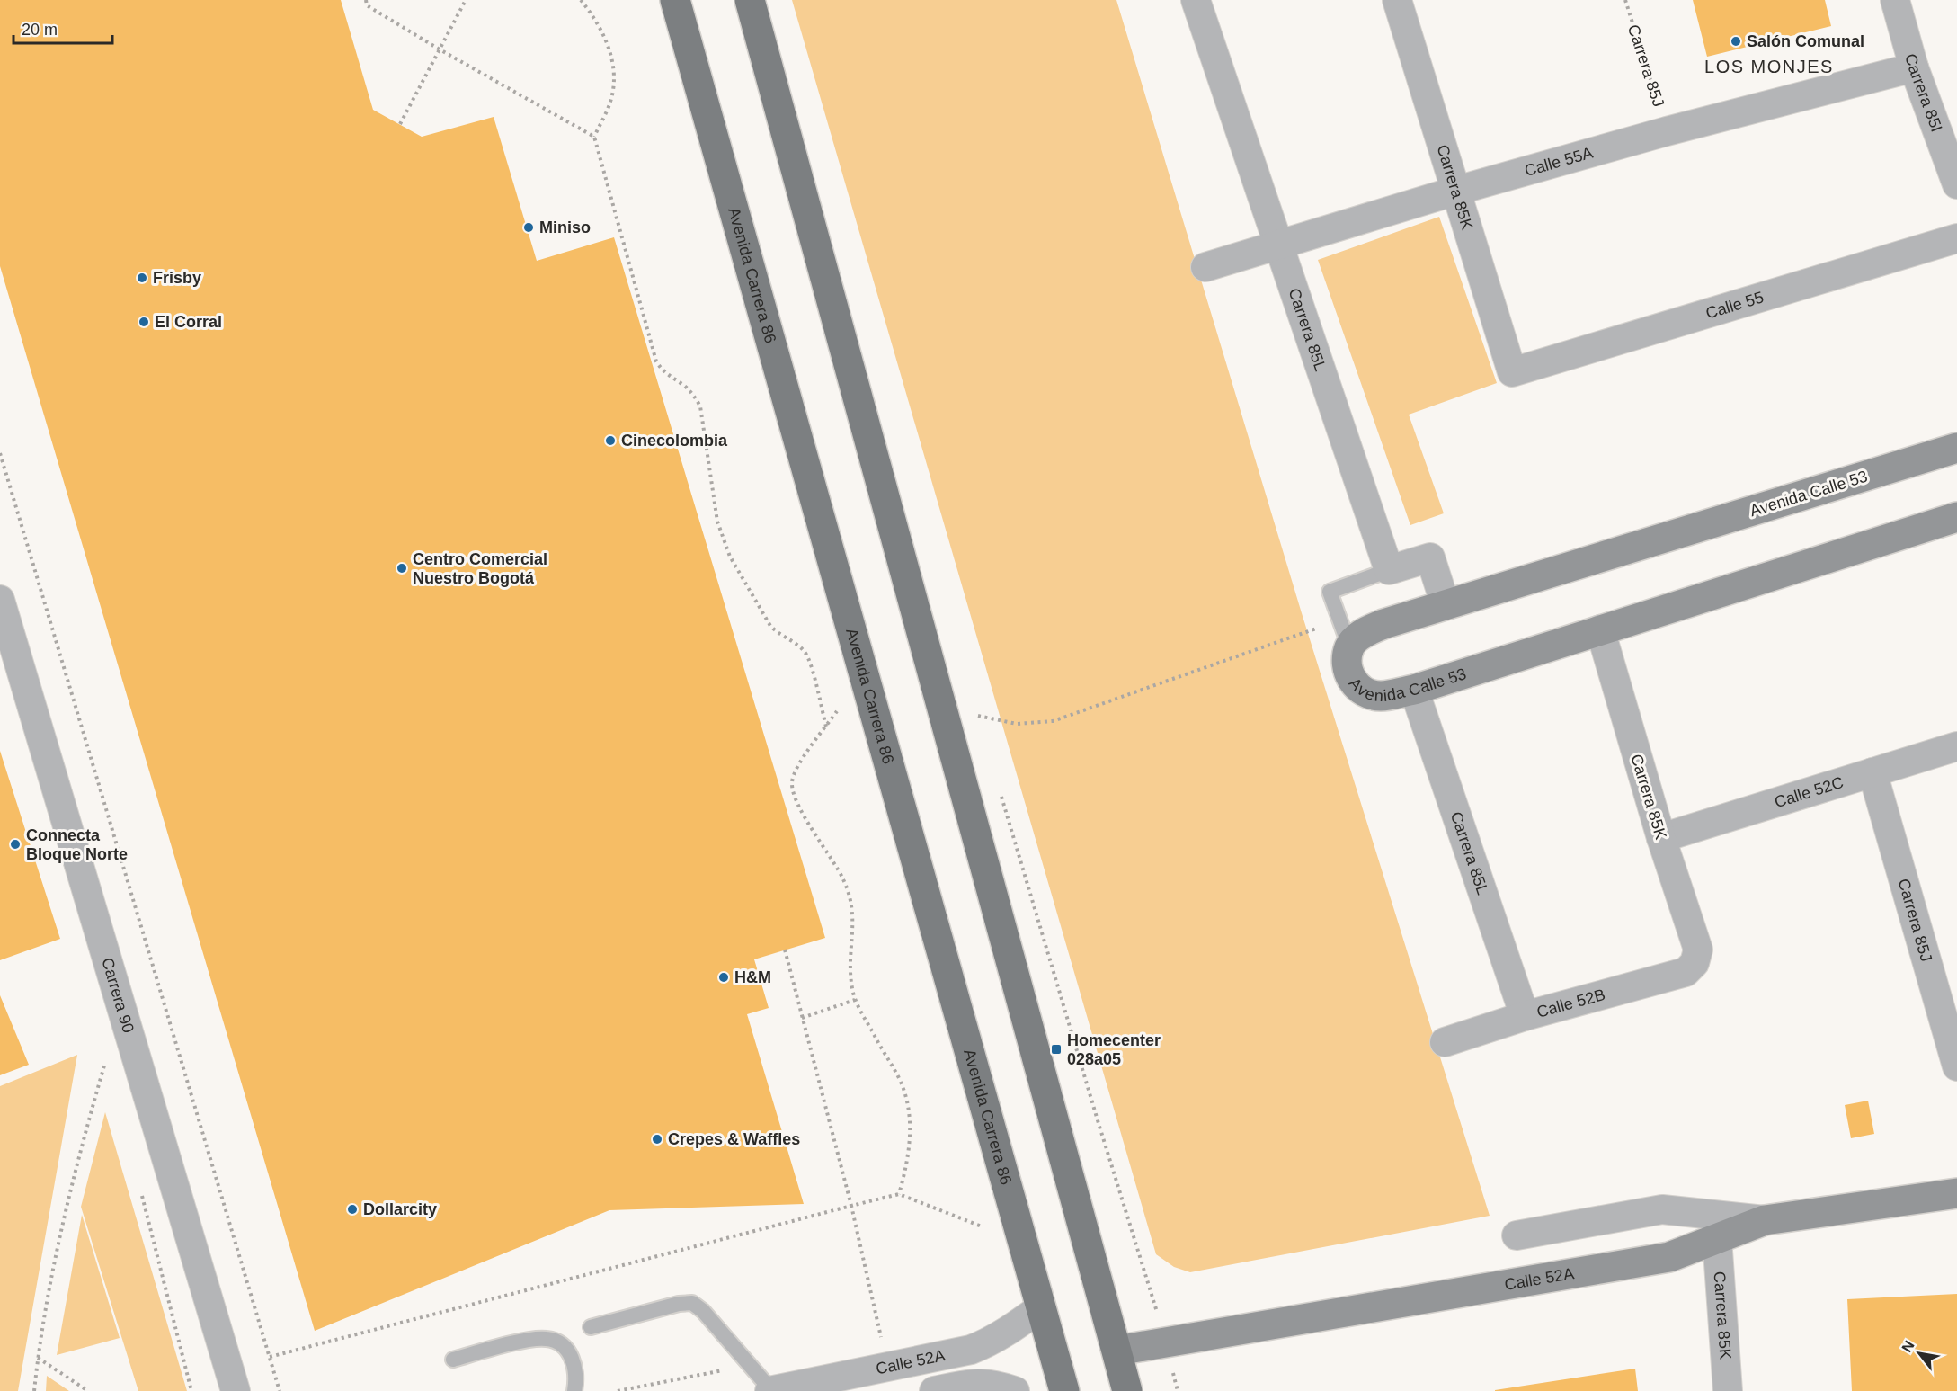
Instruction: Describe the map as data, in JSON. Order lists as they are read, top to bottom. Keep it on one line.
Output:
{"streets":{"main road":["Avenida Carrera 86"],"street":["Carrera 85J","Carrera 85I","Calle 55A","Carrera 85K","Calle 55","Carrera 85L","Avenida Calle 53","Calle 52C","Carrera 90","Calle 52B","Calle 52A"]},"crossings":[["Carrera 85J","Calle 55A"],["Carrera 85J","Calle 52C"],["Carrera 85I","Calle 55A"],["Calle 55A","Carrera 85K"],["Calle 55A","Carrera 85L"],["Carrera 85K","Calle 55"],["Carrera 85K","Avenida Calle 53"],["Carrera 85K","Calle 52C"],["Carrera 85K","Calle 52B"],["Carrera 85K","Calle 52A"],["Avenida Carrera 86","Calle 52A"],["Carrera 85L","Avenida Calle 53"],["Carrera 85L","Calle 52B"]],"districts":["LOS MONJES"],"places":{"other":["Salón Comunal","Miniso","Frisby","El Corral","Cinecolombia","Centro Comercial Nuestro Bogotá","Connecta Bloque Norte","H&M","Crepes & Waffles","Dollarcity"],"transit":["Homecenter 028a05"]},"scale_bar":"20 m","north":"top left"}
